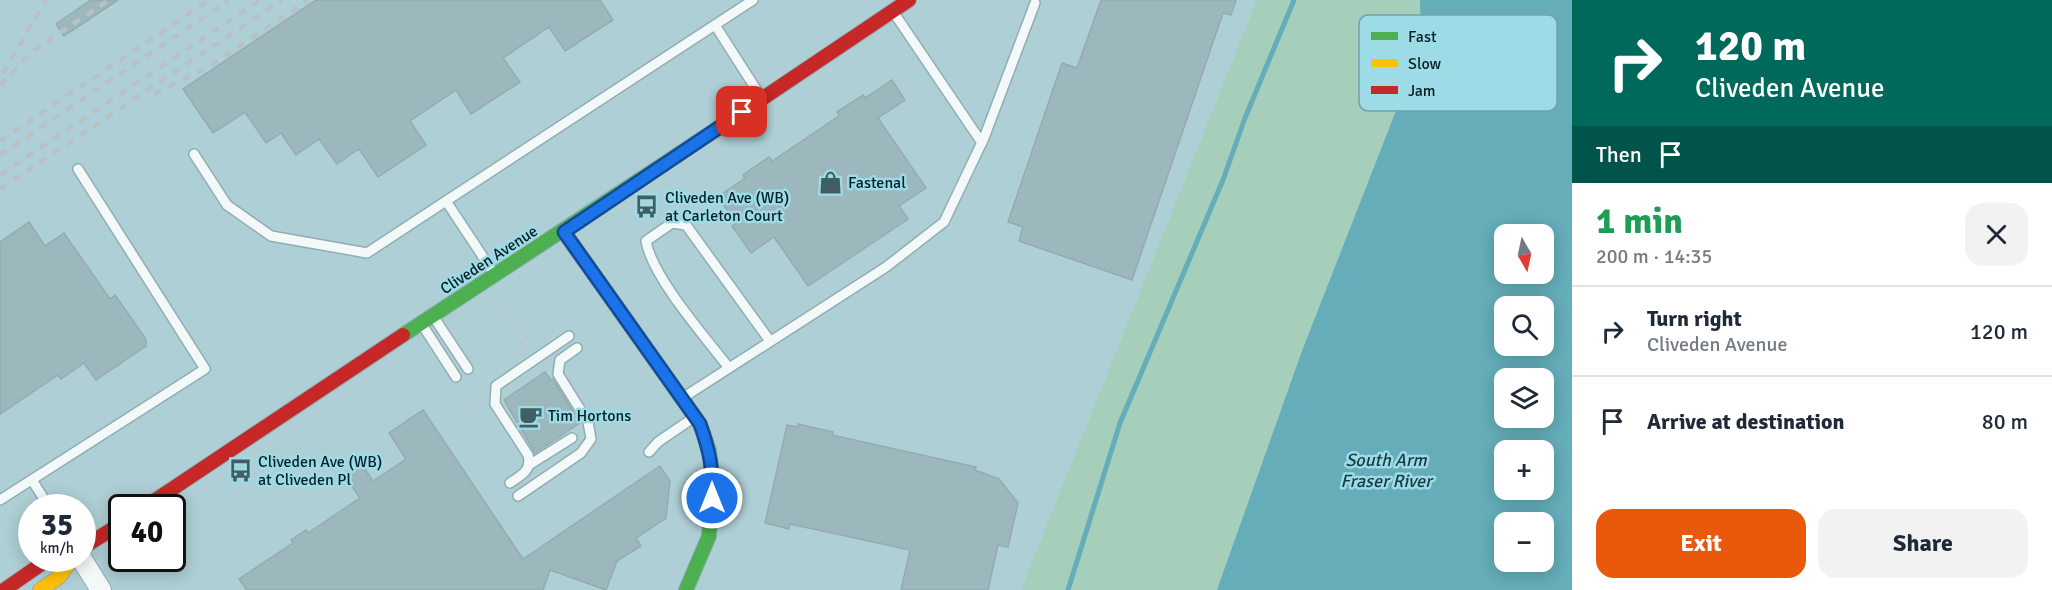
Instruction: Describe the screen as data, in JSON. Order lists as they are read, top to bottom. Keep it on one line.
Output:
{"streets":{"street":["Cliveden Avenue"]},"water":["South Arm Fraser River"],"places":{"shop":["Fastenal"],"bus stop":["Cliveden Ave (WB) at Carleton Court","Cliveden Ave (WB) at Cliveden Pl"],"cafe":["Tim Hortons"]},"legend":["Fast","Slow","Jam"],"north":"bottom","page":{"turn":["120 m","Cliveden Avenue"],"then":"Then","heading":["1 min","200 m · 14:35"],"map_buttons":["+","−"],"list":[{"name":"Turn right","note":"Cliveden Avenue","value":"120 m"},{"name":"Arrive at destination","value":"80 m"}],"speed":"35 km/h","limit":"40","buttons":["Exit","Share"]}}
